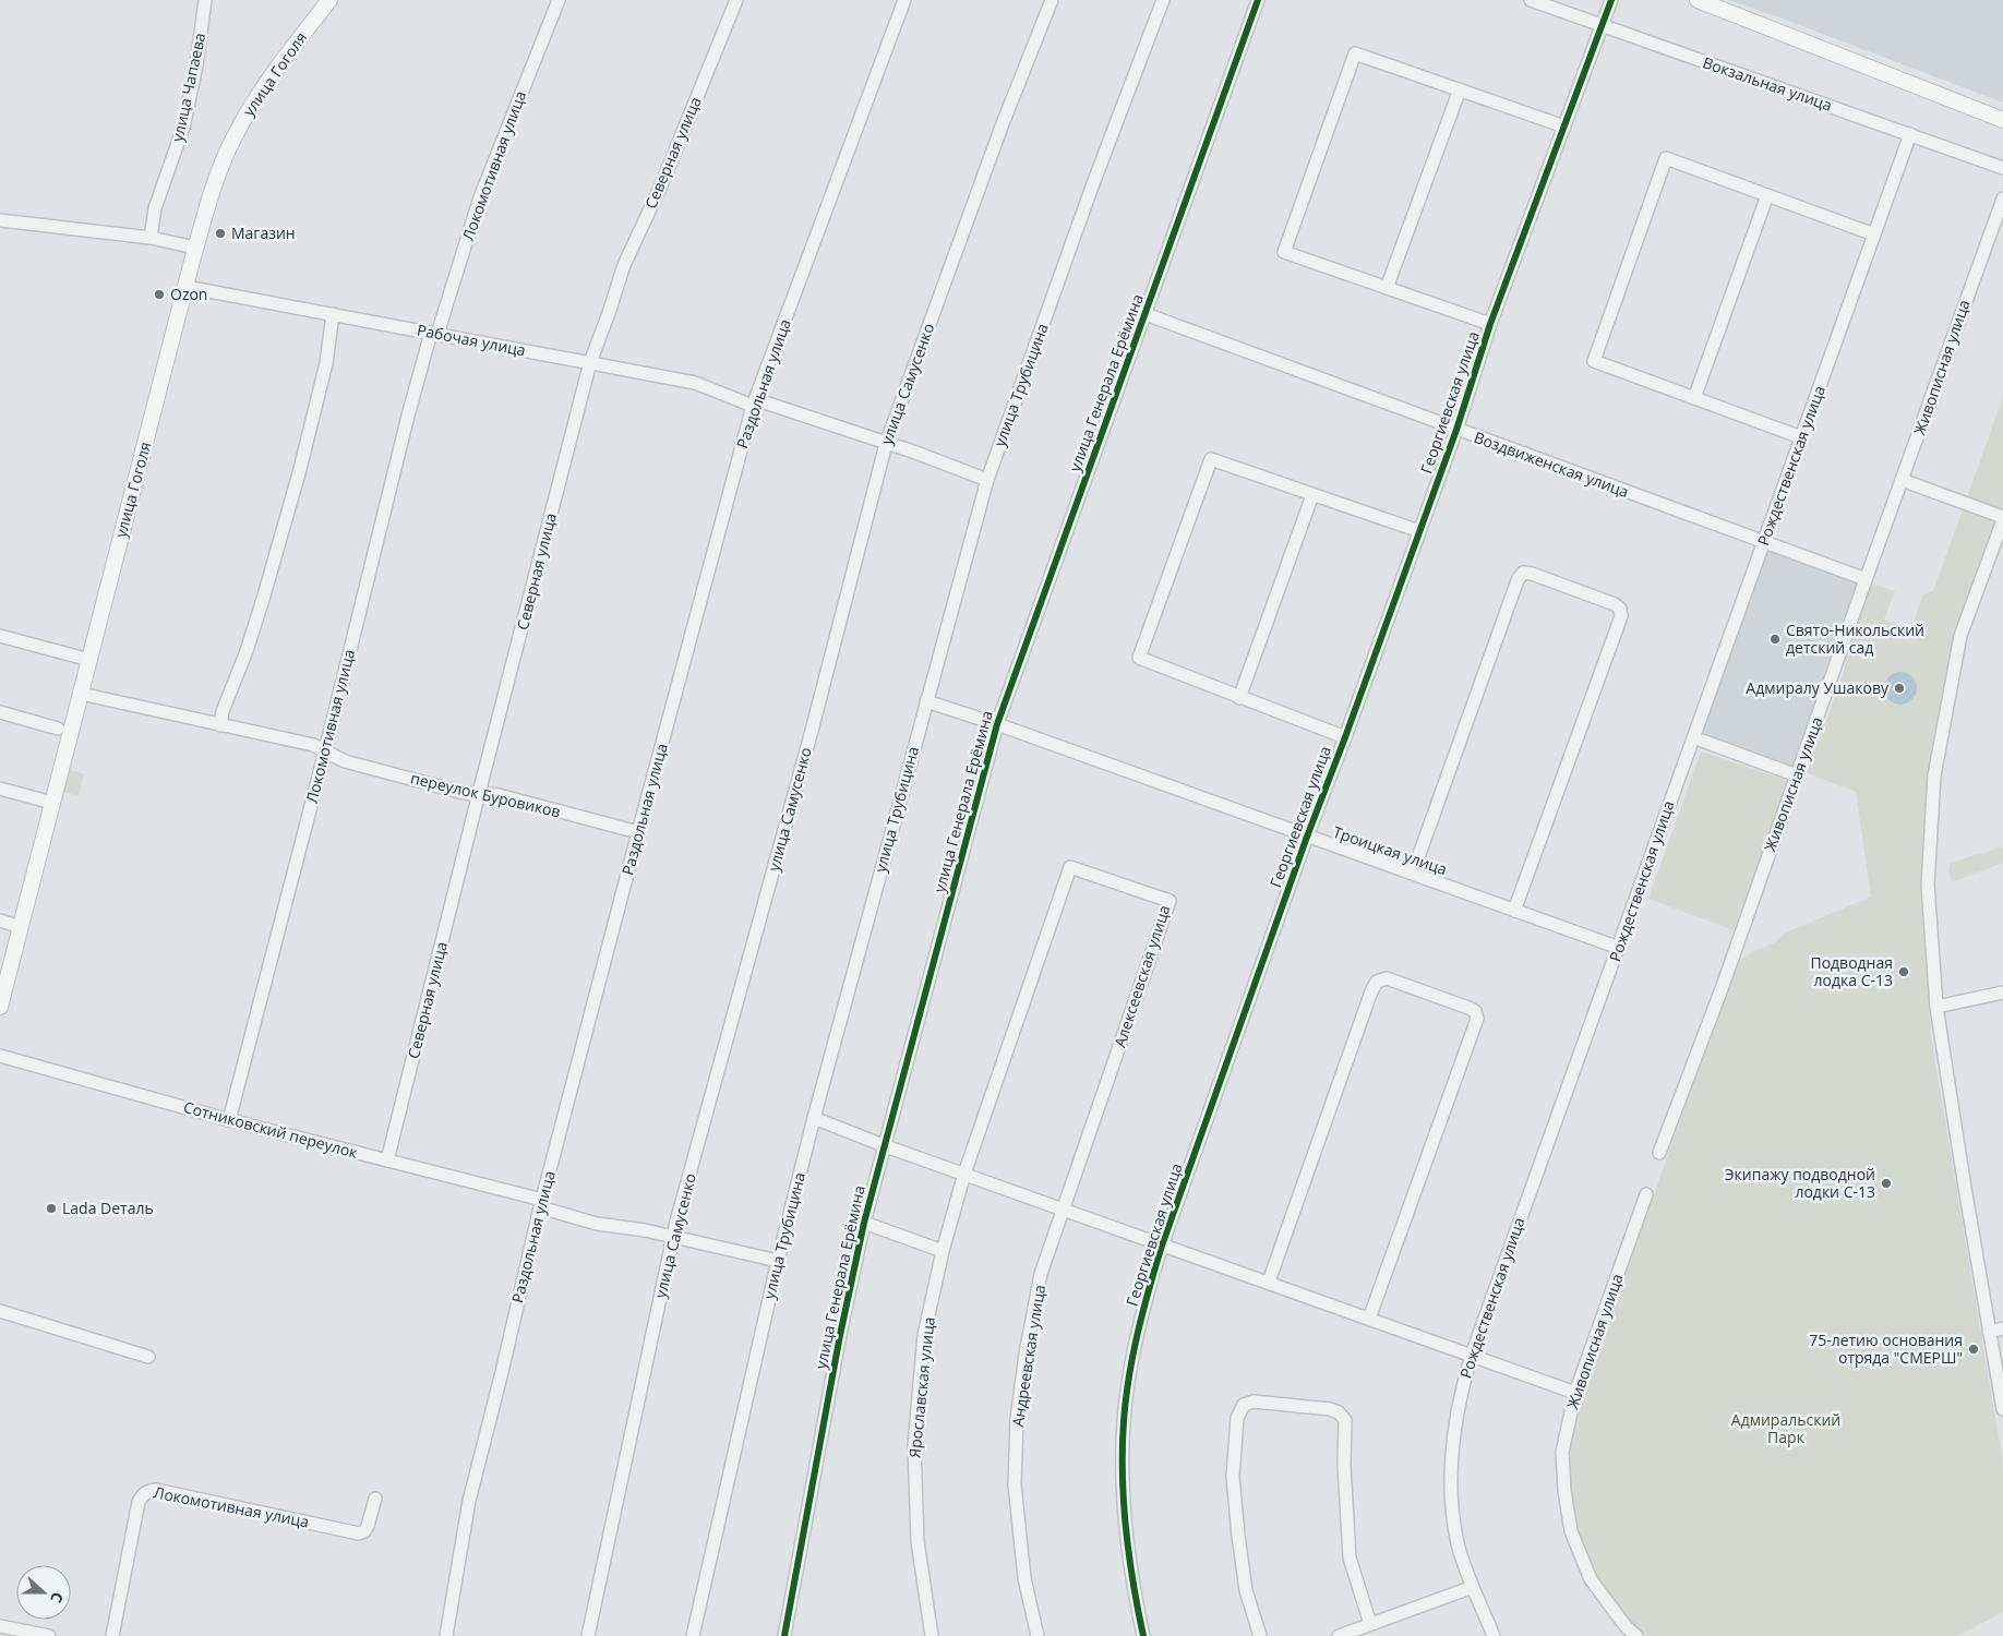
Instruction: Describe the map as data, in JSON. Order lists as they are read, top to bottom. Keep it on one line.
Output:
{"streets":{"main road":["улица Гоголя"],"street":["Вокзальная улица","улица Чапаева","Северная улица","Локомотивная улица","Рабочая улица","Живописная улица","улица Генерала Ерёмина","Раздольная улица","улица Самусенко","улица Трубицина","Георгиевская улица","Воздвиженская улица","Рождественская улица","переулок Буровиков","Троицкая улица","Алексеевская улица","Сотниковский переулок","Андреевская улица","Ярославская улица"]},"crossings":[["улица Гоголя","Рабочая улица"],["улица Гоголя","переулок Буровиков"],["Вокзальная улица","Георгиевская улица"],["Вокзальная улица","Рождественская улица"],["Северная улица","Рабочая улица"],["Северная улица","переулок Буровиков"],["Северная улица","Сотниковский переулок"],["Локомотивная улица","Рабочая улица"],["Локомотивная улица","переулок Буровиков"],["Локомотивная улица","Сотниковский переулок"],["Рабочая улица","Раздольная улица"],["Рабочая улица","улица Самусенко"],["Рабочая улица","улица Трубицина"],["Живописная улица","Воздвиженская улица"],["улица Генерала Ерёмина","Воздвиженская улица"],["улица Генерала Ерёмина","Троицкая улица"],["Раздольная улица","переулок Буровиков"],["Раздольная улица","Сотниковский переулок"],["улица Самусенко","Сотниковский переулок"],["улица Трубицина","Троицкая улица"],["улица Трубицина","Сотниковский переулок"],["Георгиевская улица","Воздвиженская улица"],["Георгиевская улица","Троицкая улица"],["Воздвиженская улица","Рождественская улица"],["Рождественская улица","Троицкая улица"],["Алексеевская улица","Андреевская улица"],["Алексеевская улица","Ярославская улица"]],"parks":["Адмиральский Парк"],"places":["Магазин","Ozon","Свято-Никольский детский сад","Адмиралу Ушакову","Подводная лодка С-13","Экипажу подводной лодки С-13","Lada Dеталь","75-летию основания отряда \"СМЕРШ\""],"north":"right"}
